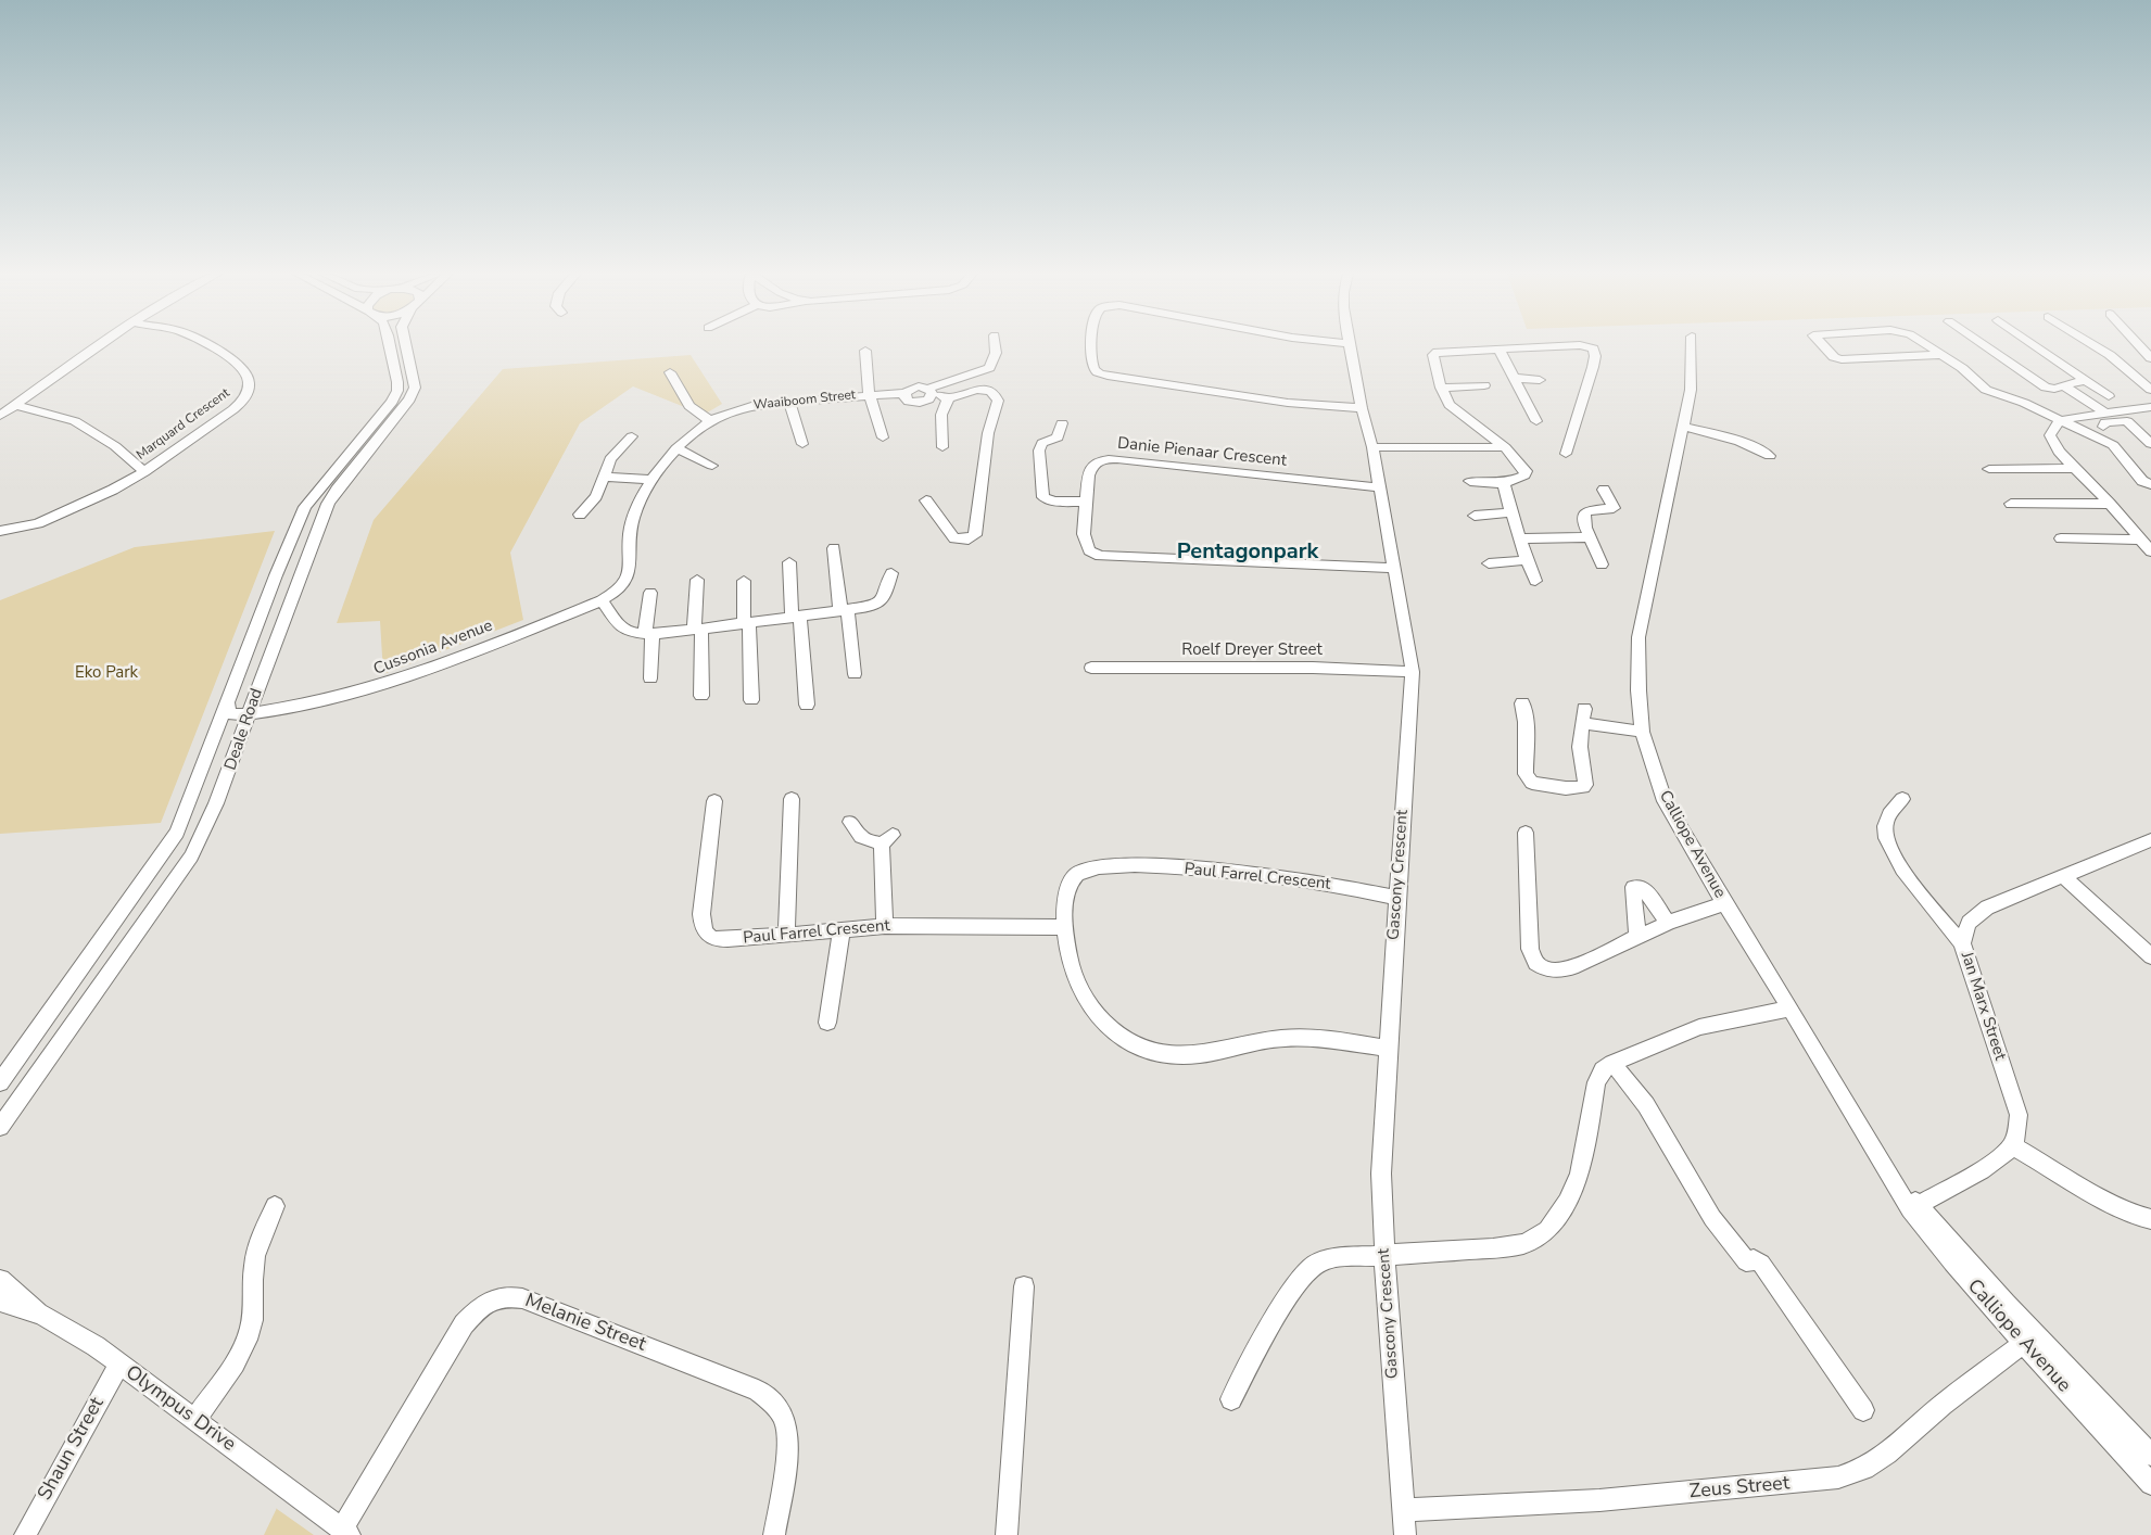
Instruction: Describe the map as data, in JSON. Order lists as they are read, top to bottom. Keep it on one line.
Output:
{"streets":{"street":["Waaiboom Street","Marquard Crescent","Danie Pienaar Crescent","Cussonia Avenue","Roelf Dreyer Street","Deale Road","Calliope Avenue","Gascony Crescent","Paul Farrel Crescent","Jan Marx Street","Melanie Street","Olympus Drive","Shaun Street","Zeus Street"]},"crossings":[["Waaiboom Street","Cussonia Avenue"],["Danie Pienaar Crescent","Gascony Crescent"],["Cussonia Avenue","Deale Road"],["Roelf Dreyer Street","Gascony Crescent"],["Calliope Avenue","Zeus Street"],["Gascony Crescent","Paul Farrel Crescent"],["Gascony Crescent","Zeus Street"],["Melanie Street","Olympus Drive"],["Olympus Drive","Shaun Street"]],"districts":["Pentagonpark"],"parks":["Eko Park"]}
